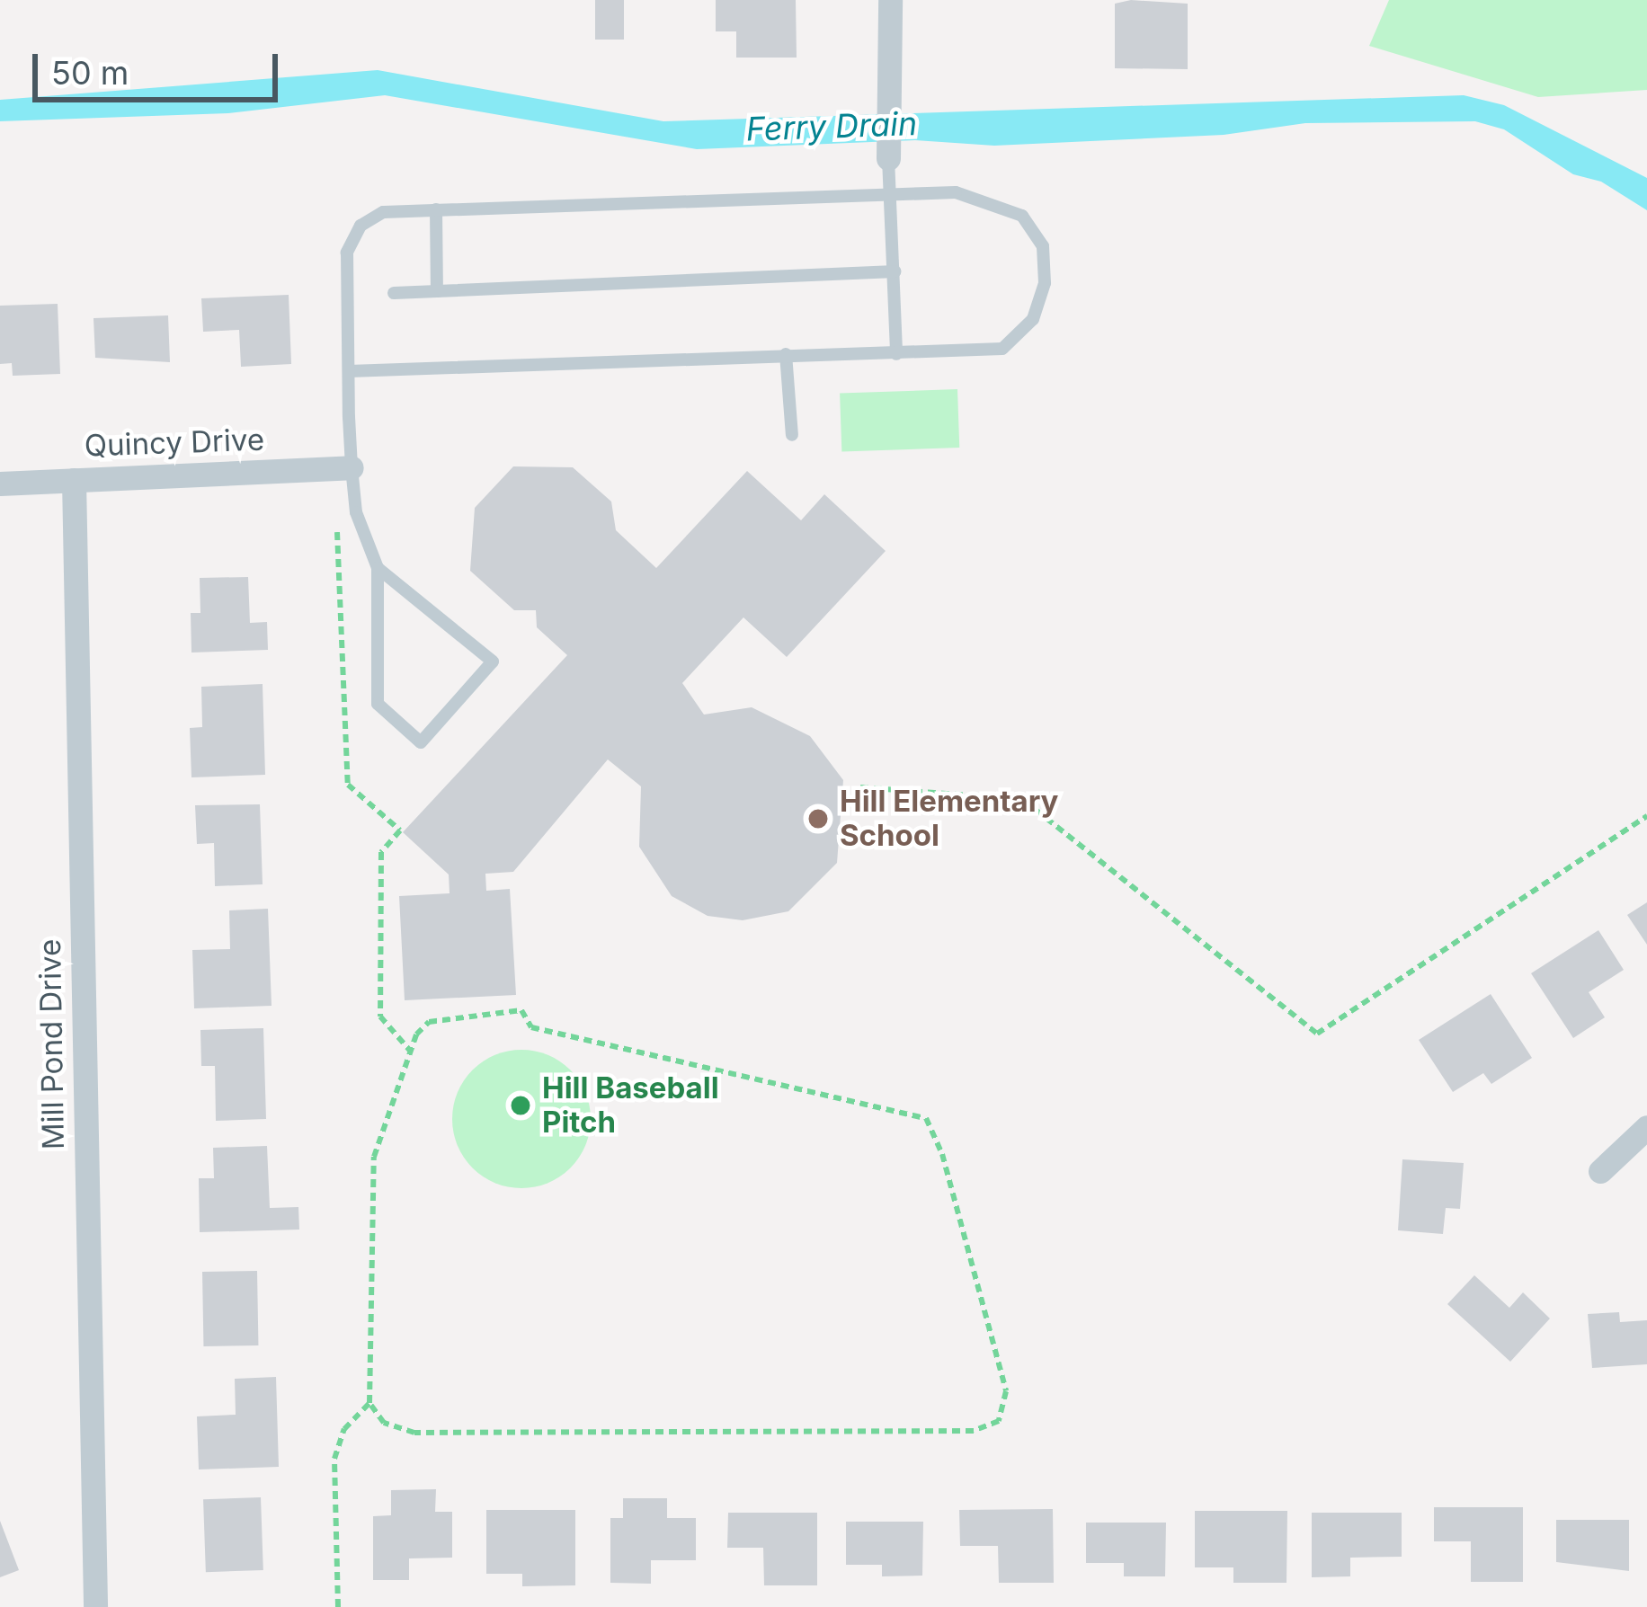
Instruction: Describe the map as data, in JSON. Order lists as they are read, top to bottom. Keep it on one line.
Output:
{"streets":{"street":["Quincy Drive","Mill Pond Drive"]},"crossings":[["Quincy Drive","Mill Pond Drive"]],"water":["Ferry Drain"],"places":["Hill Elementary School","Hill Baseball Pitch"],"scale_bar":"50 m"}
